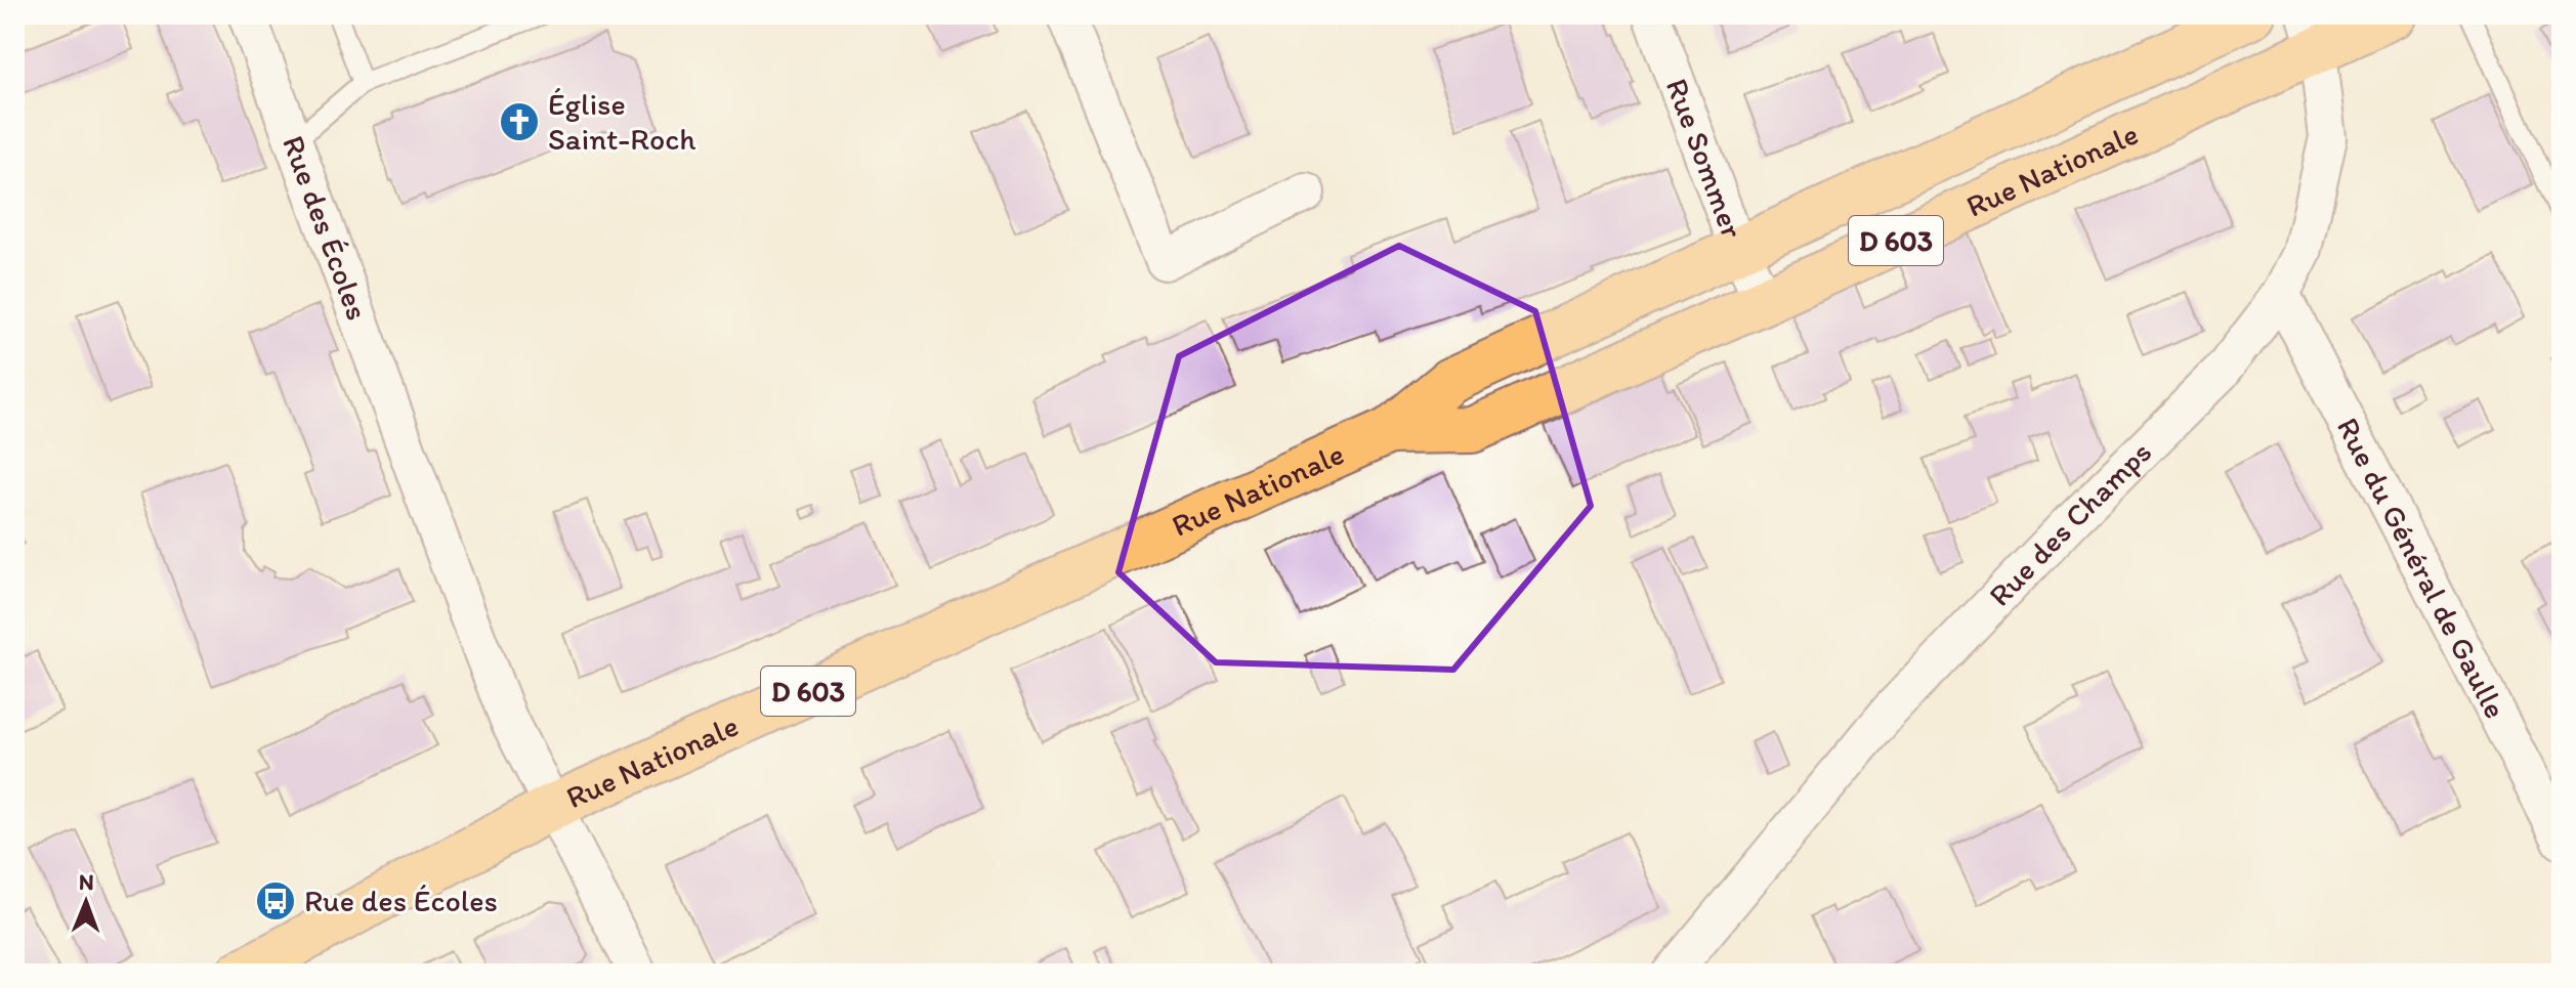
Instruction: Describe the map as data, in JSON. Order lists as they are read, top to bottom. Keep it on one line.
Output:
{"streets":{"main road":["Rue Nationale","D 603"],"street":["Rue Sommer","Rue des Écoles","Rue des Champs","Rue du Général de Gaulle"]},"crossings":[["Rue Sommer","Rue Nationale"],["Rue Nationale","Rue des Écoles"],["Rue Nationale","Rue des Champs"],["Rue des Champs","Rue du Général de Gaulle"]],"places":{"church":["Église Saint-Roch"],"bus stop":["Rue des Écoles"]},"north":"top"}
